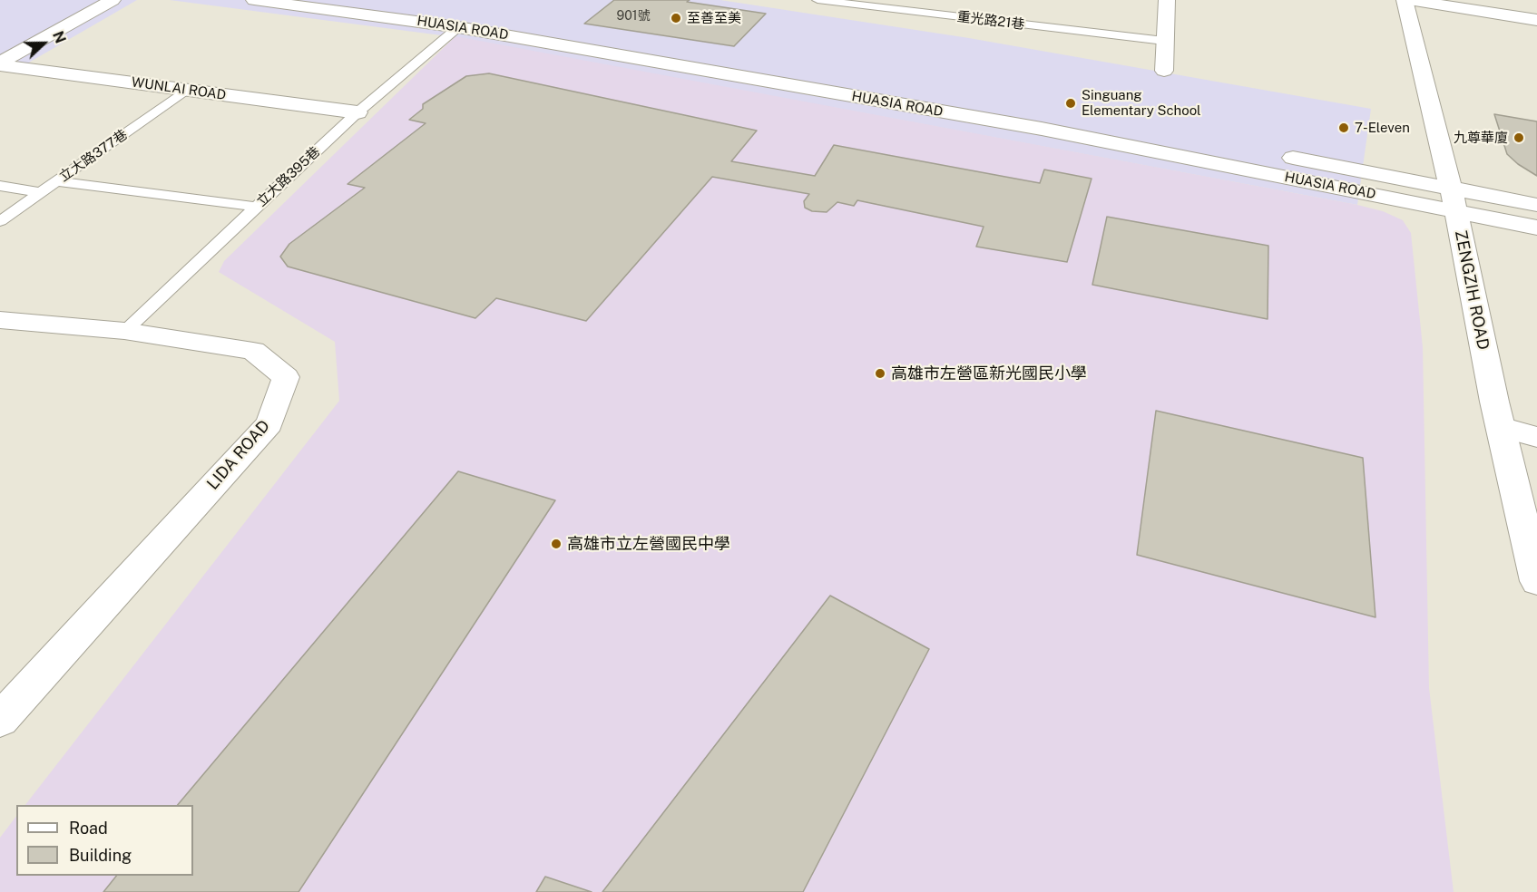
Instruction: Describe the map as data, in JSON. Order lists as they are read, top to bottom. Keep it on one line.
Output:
{"streets":{"street":["HUASIA ROAD","WUNLAI ROAD","ZENGZIH ROAD","LIDA ROAD"],"lane":["重光路21巷","立大路377巷","立大路395巷"]},"crossings":[["HUASIA ROAD","立大路395巷"],["HUASIA ROAD","ZENGZIH ROAD"],["WUNLAI ROAD","立大路377巷"],["WUNLAI ROAD","立大路395巷"],["立大路395巷","LIDA ROAD"]],"places":["至善至美","Singuang Elementary School","7-Eleven","九尊華廈","高雄市左營區新光國民小學","高雄市立左營國民中學"],"house_numbers":["901號"],"legend":["Road","Building"],"north":"right"}
